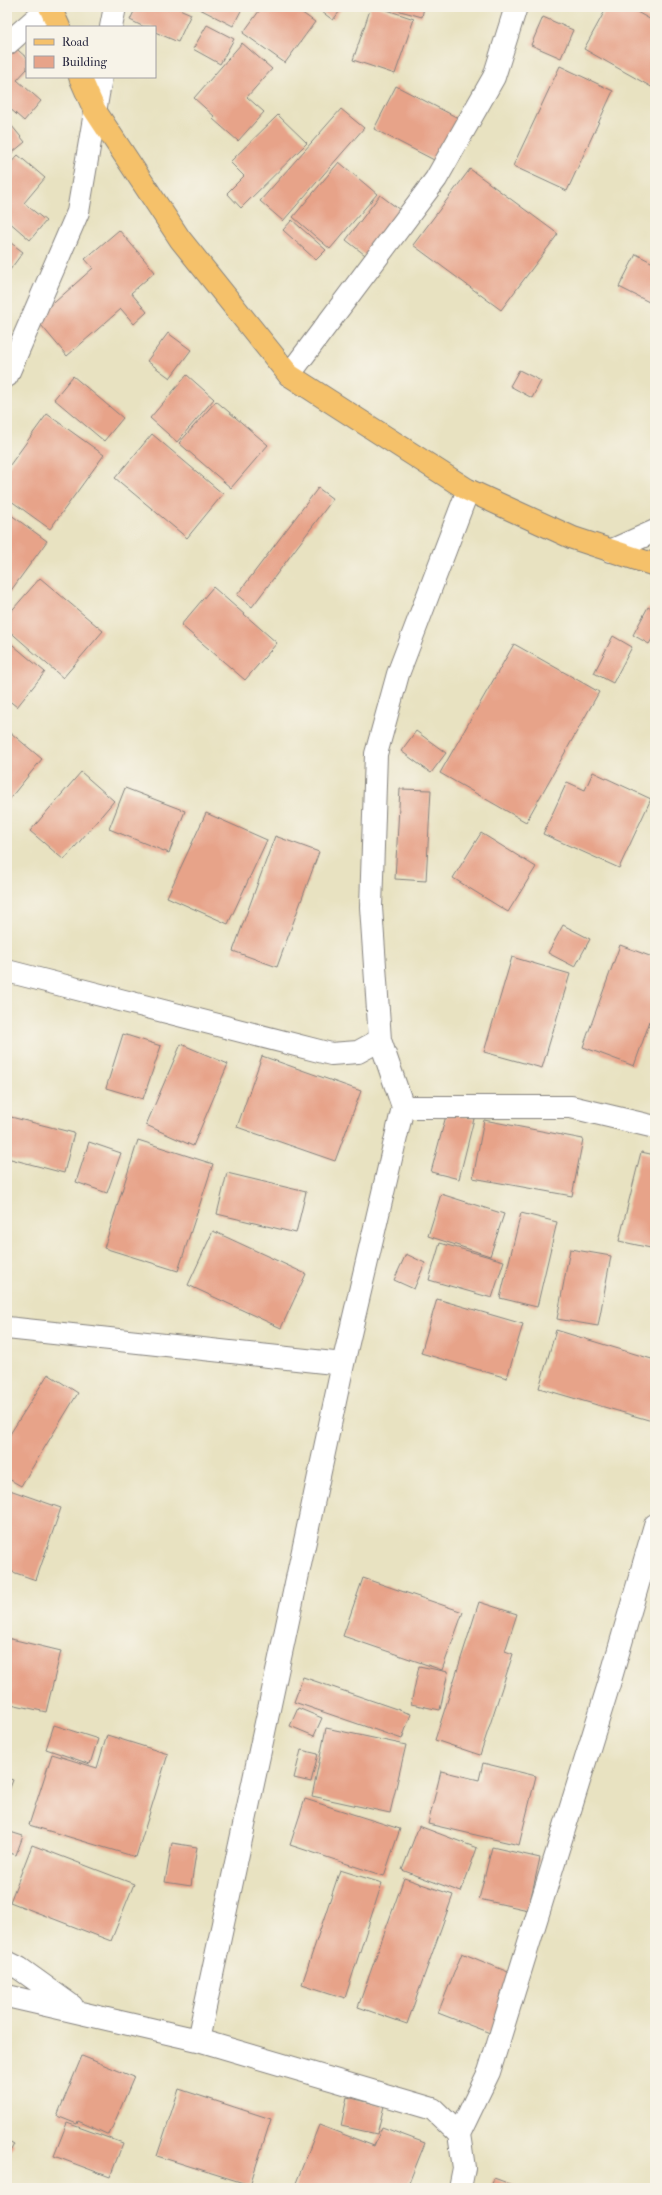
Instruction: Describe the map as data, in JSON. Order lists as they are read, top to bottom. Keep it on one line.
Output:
{"legend":["Road","Building"]}
